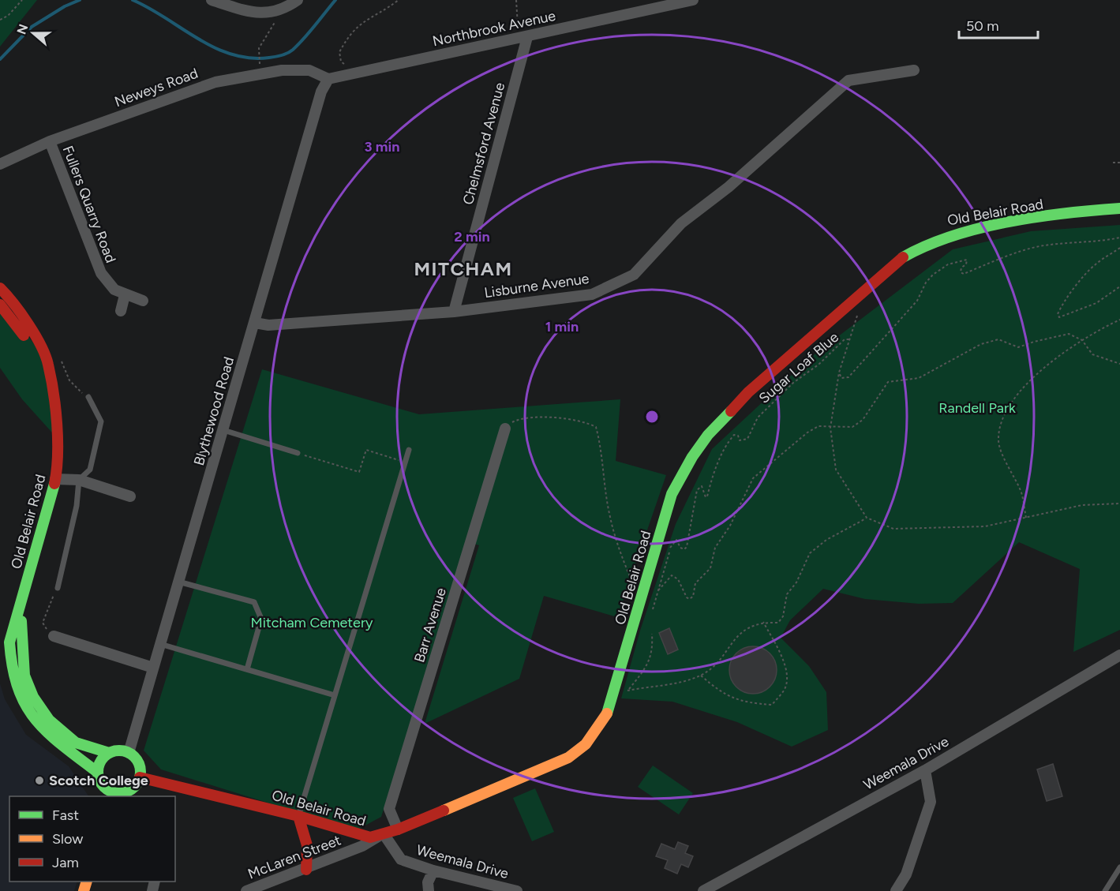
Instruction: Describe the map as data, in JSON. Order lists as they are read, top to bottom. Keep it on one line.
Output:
{"streets":{"main road":["Old Belair Road"],"street":["Northbrook Avenue","Neweys Road","Chelmsford Avenue","Fullers Quarry Road","Lisburne Avenue","Blythewood Road","Barr Avenue","Weemala Drive","McLaren Street"],"path":["Sugar Loaf Blue"]},"crossings":[["Northbrook Avenue","Neweys Road"],["Northbrook Avenue","Chelmsford Avenue"],["Northbrook Avenue","Blythewood Road"],["Neweys Road","Fullers Quarry Road"],["Neweys Road","Blythewood Road"],["Chelmsford Avenue","Lisburne Avenue"],["Old Belair Road","Blythewood Road"],["Old Belair Road","Barr Avenue"],["Old Belair Road","Weemala Drive"],["Old Belair Road","McLaren Street"],["Lisburne Avenue","Blythewood Road"],["Weemala Drive","McLaren Street"]],"districts":["MITCHAM"],"parks":["Randell Park","Mitcham Cemetery"],"places":["Scotch College"],"legend":["Fast","Slow","Jam"],"scale_bar":"50 m","north":"left","rings":["3 min","2 min","1 min"]}
